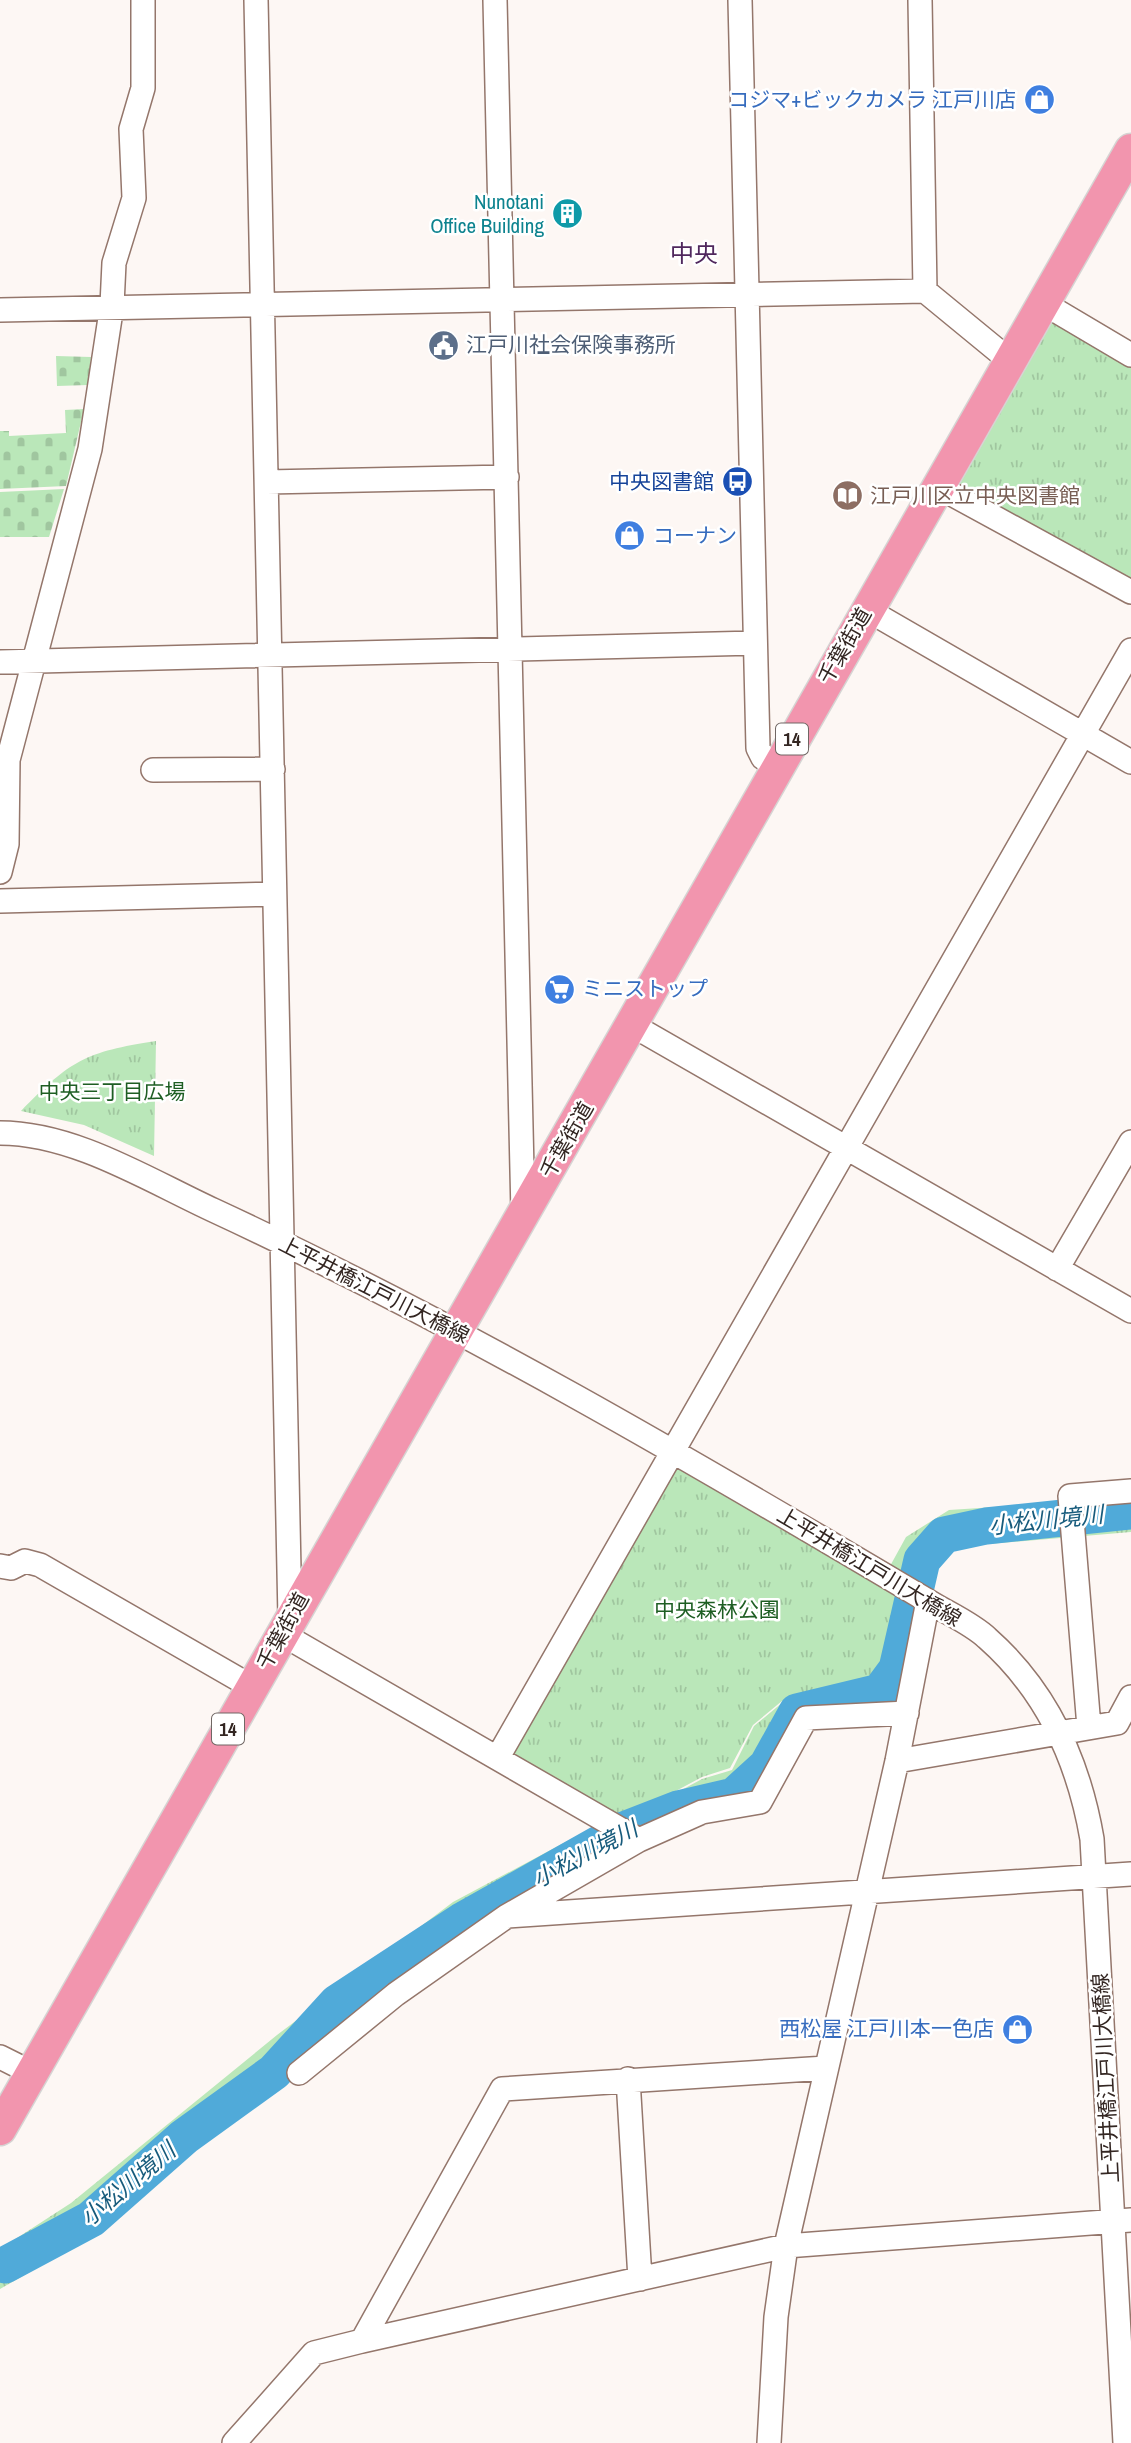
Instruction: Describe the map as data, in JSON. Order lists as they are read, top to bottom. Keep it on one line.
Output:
{"streets":{"highway":["千葉街道","14"],"street":["上平井橋江戸川大橋線"]},"crossings":[["千葉街道","上平井橋江戸川大橋線"]],"districts":["中央"],"water":["小松川境川"],"parks":["中央三丁目広場","中央森林公園"],"places":{"shop":["コジマ+ビックカメラ 江戸川店","コーナン","西松屋 江戸川本一色店"],"building":["Nunotani Office Building"],"public building":["江戸川社会保険事務所"],"bus stop":["中央図書館"],"library":["江戸川区立中央図書館"],"supermarket":["ミニストップ"]}}
